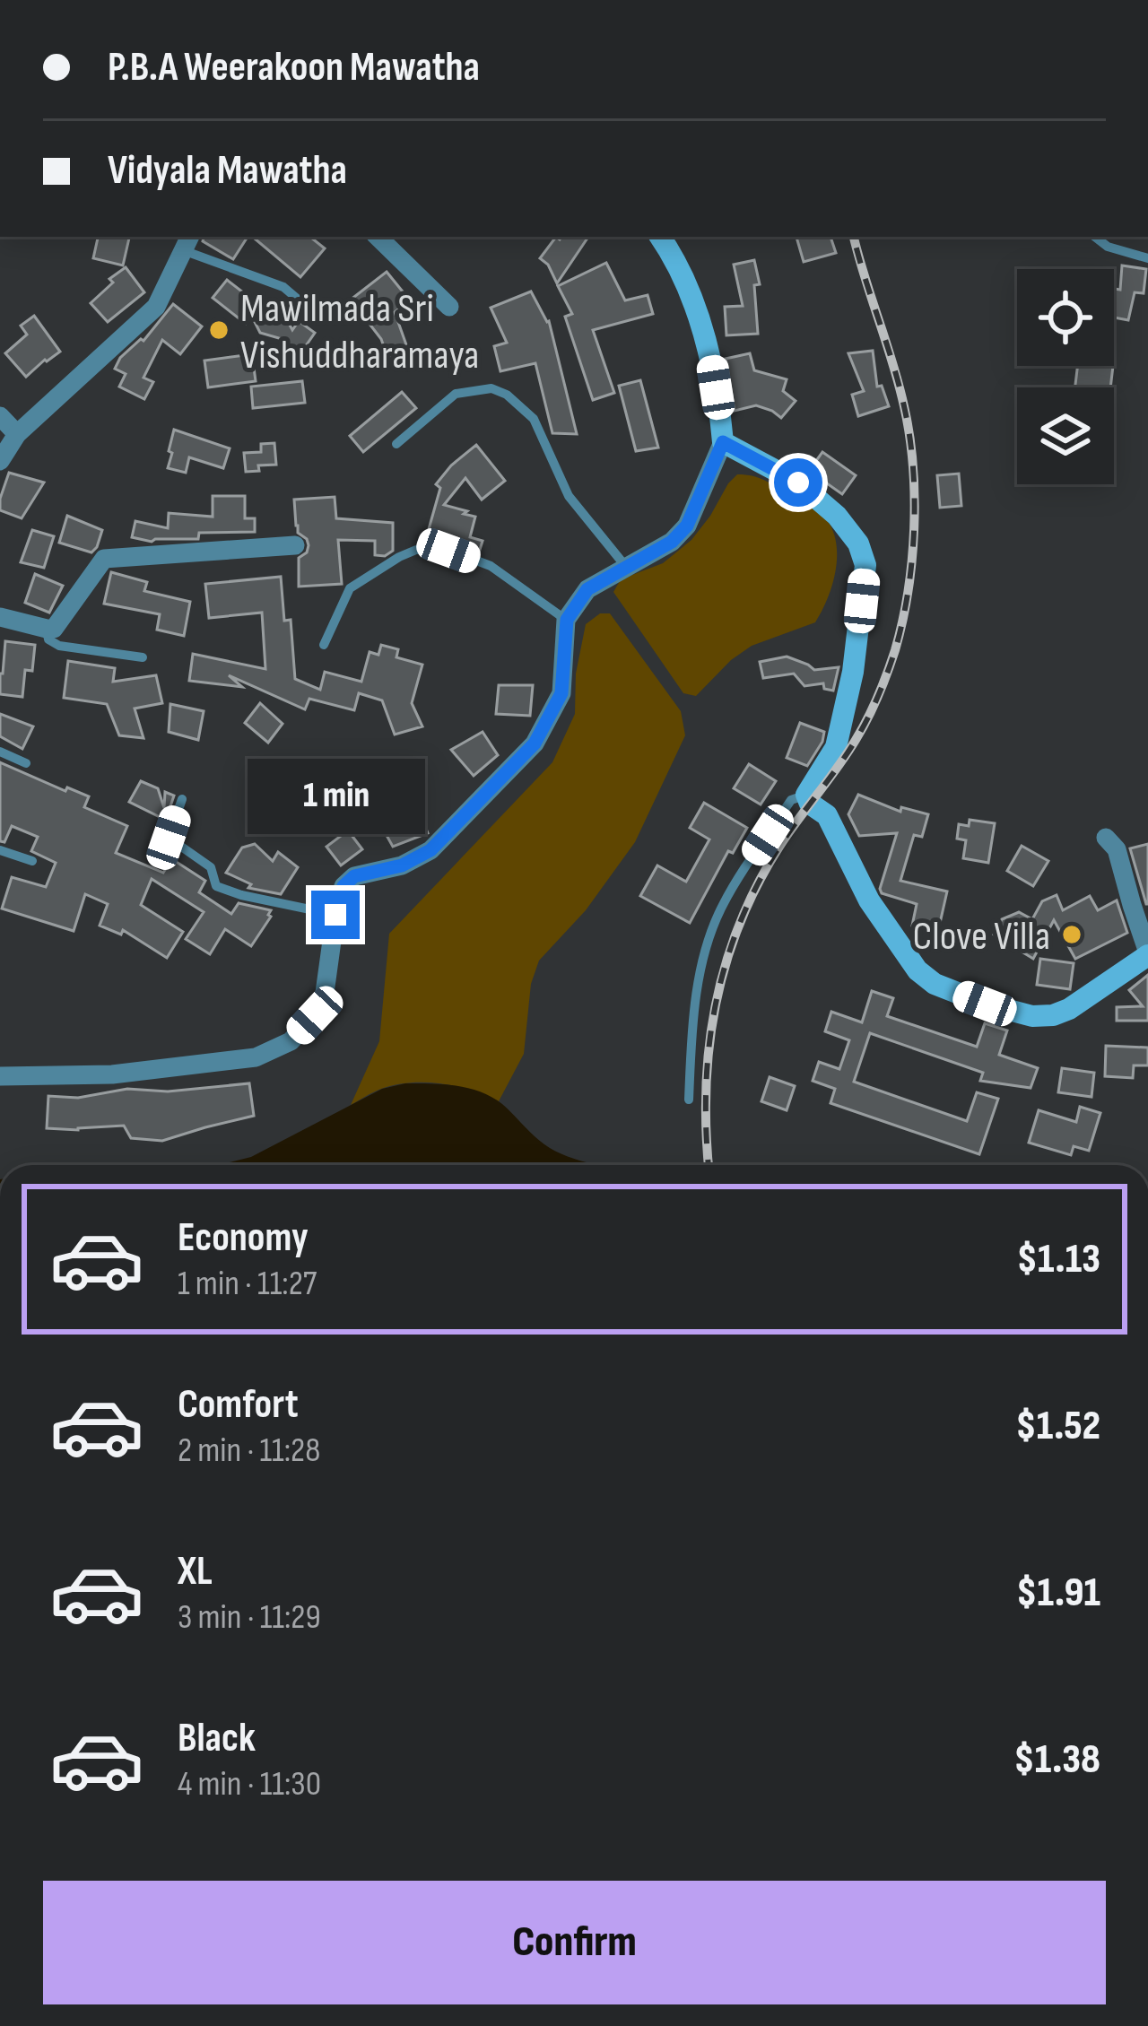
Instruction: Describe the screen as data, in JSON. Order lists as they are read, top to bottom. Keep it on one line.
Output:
{"places":["Mawilmada Sri Vishuddharamaya","Clove Villa"],"page":{"banner":["P.B.A Weerakoon Mawatha","Vidyala Mawatha"],"bubble":"1 min","list":[{"name":"Economy","note":"1 min · 11:27","value":"$1.13"},{"name":"Comfort","note":"2 min · 11:28","value":"$1.52"},{"name":"XL","note":"3 min · 11:29","value":"$1.91"},{"name":"Black","note":"4 min · 11:30","value":"$1.38"}],"buttons":"Confirm"}}
